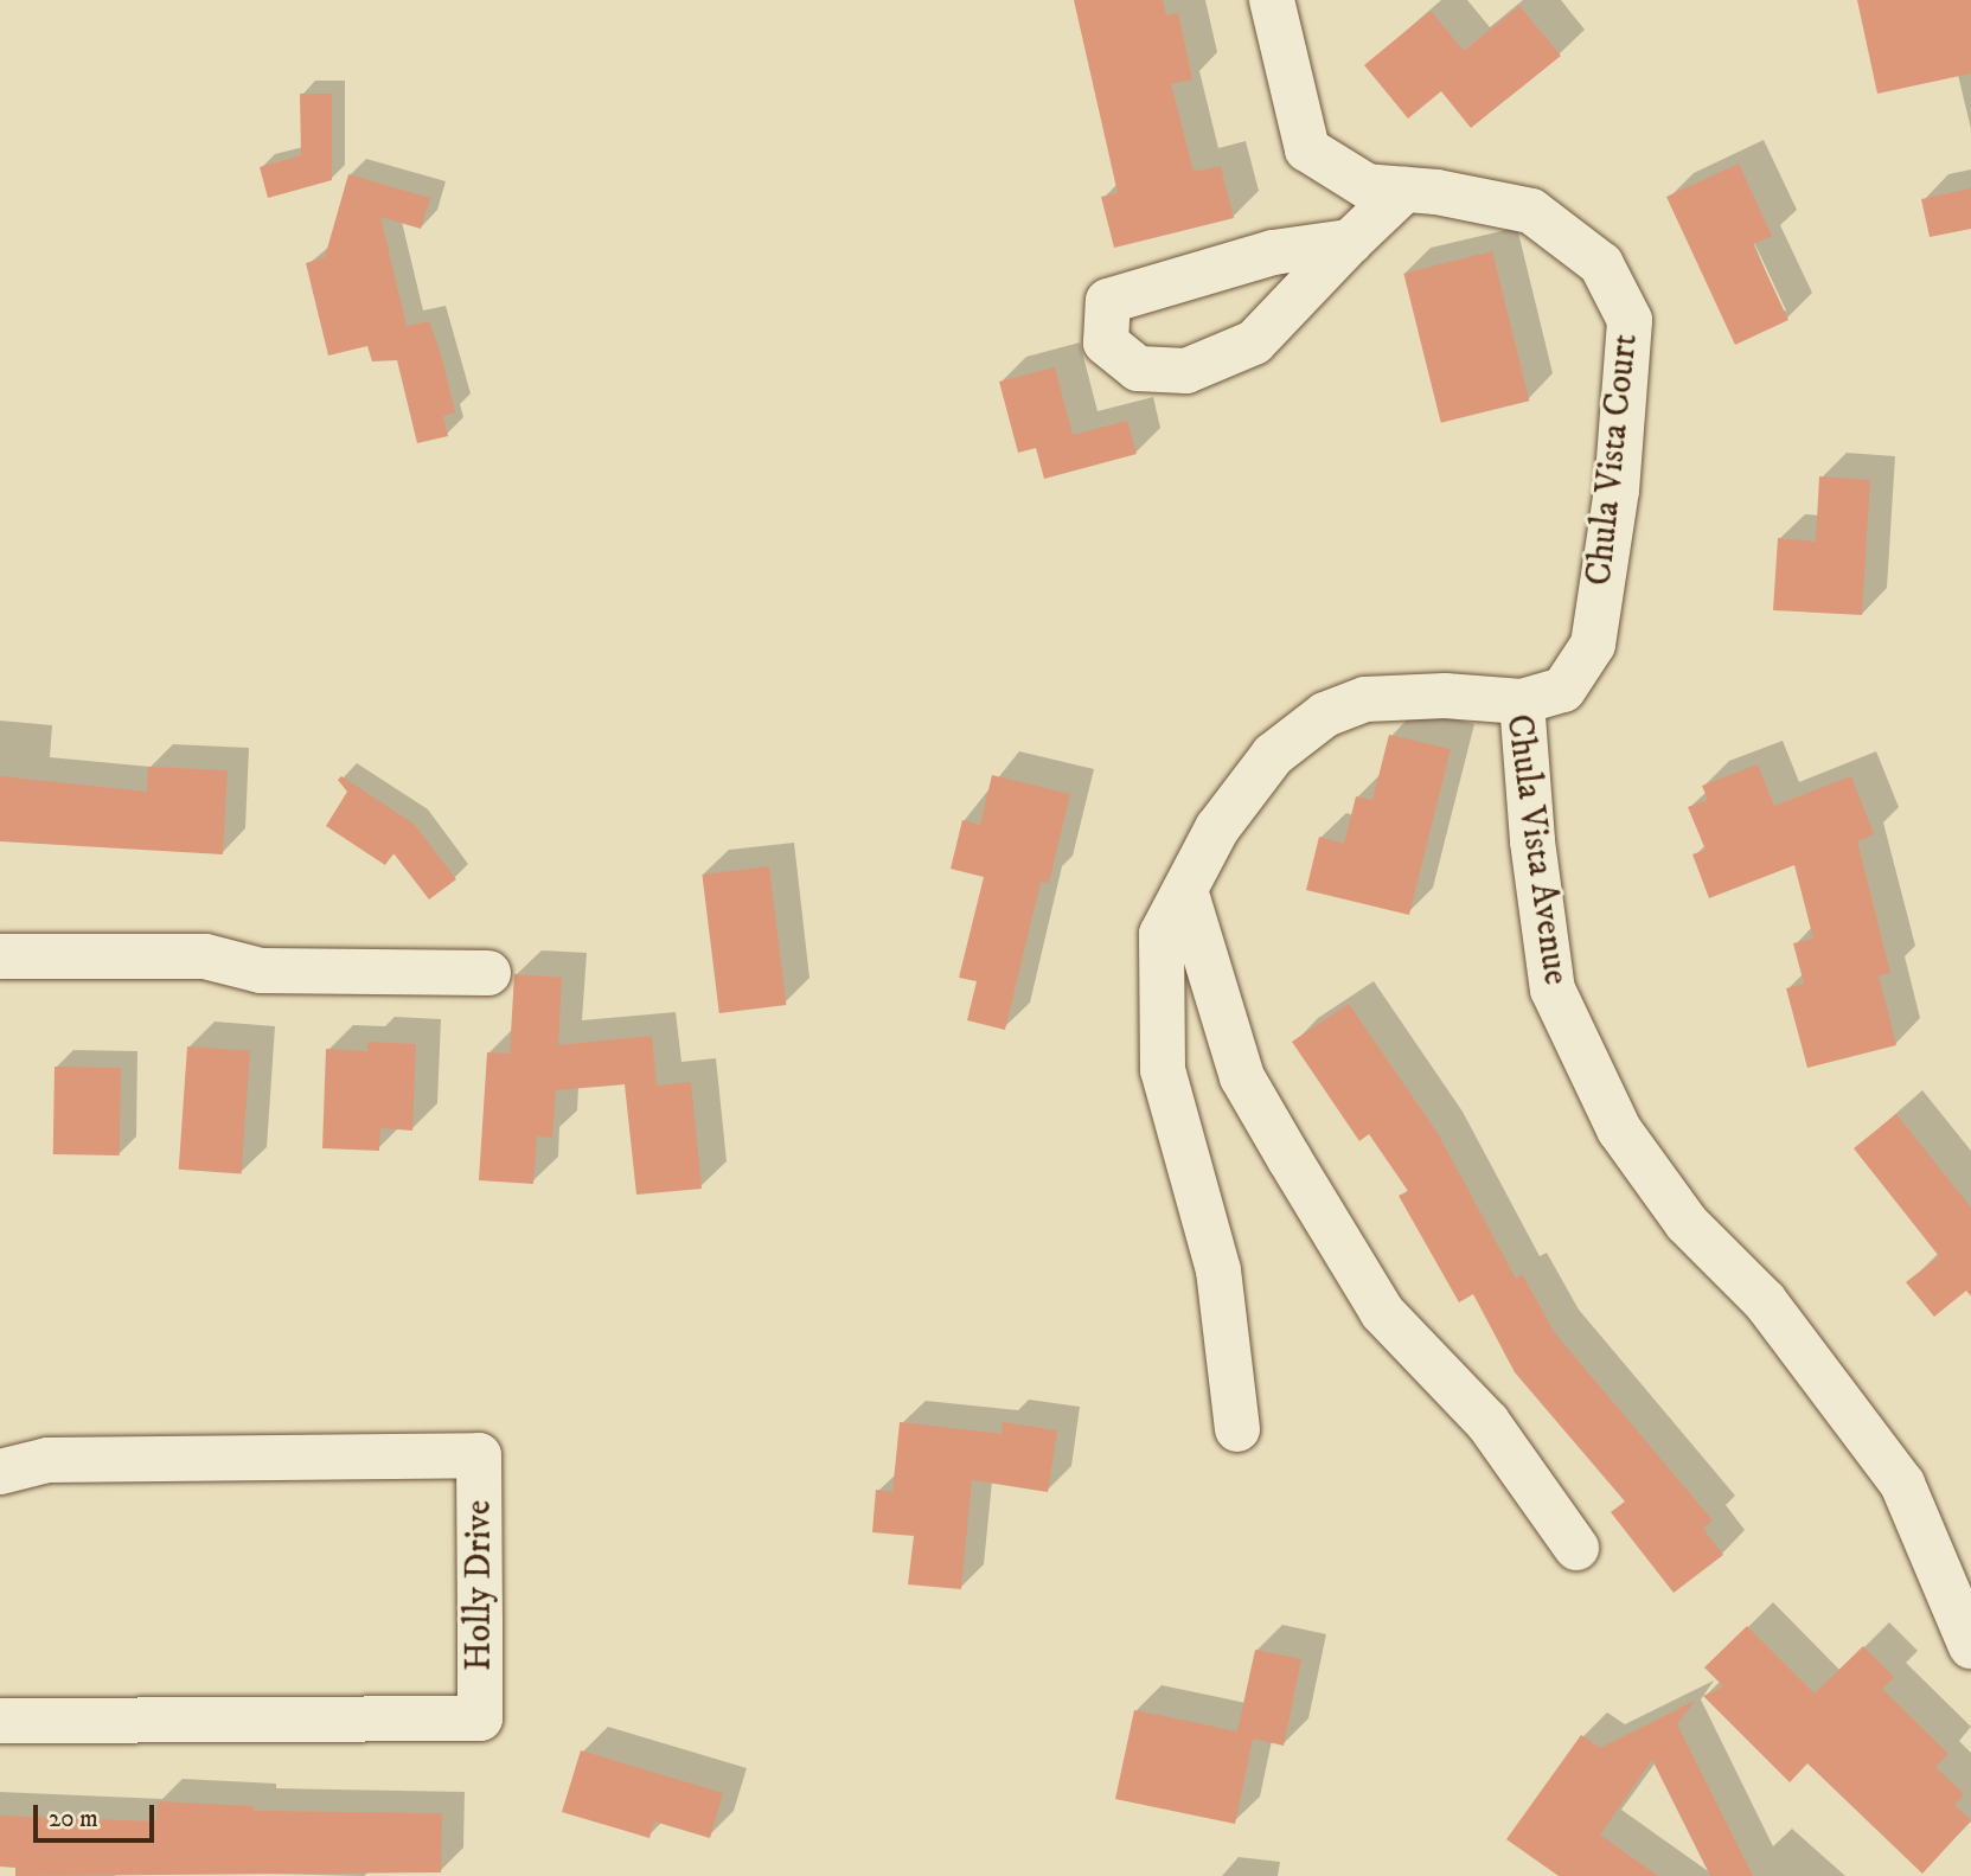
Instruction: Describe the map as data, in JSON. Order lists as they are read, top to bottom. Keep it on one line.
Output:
{"streets":{"street":["Chula Vista Court","Chula Vista Avenue","Holly Drive"]},"crossings":[["Chula Vista Court","Chula Vista Avenue"]],"scale_bar":"20 m"}
